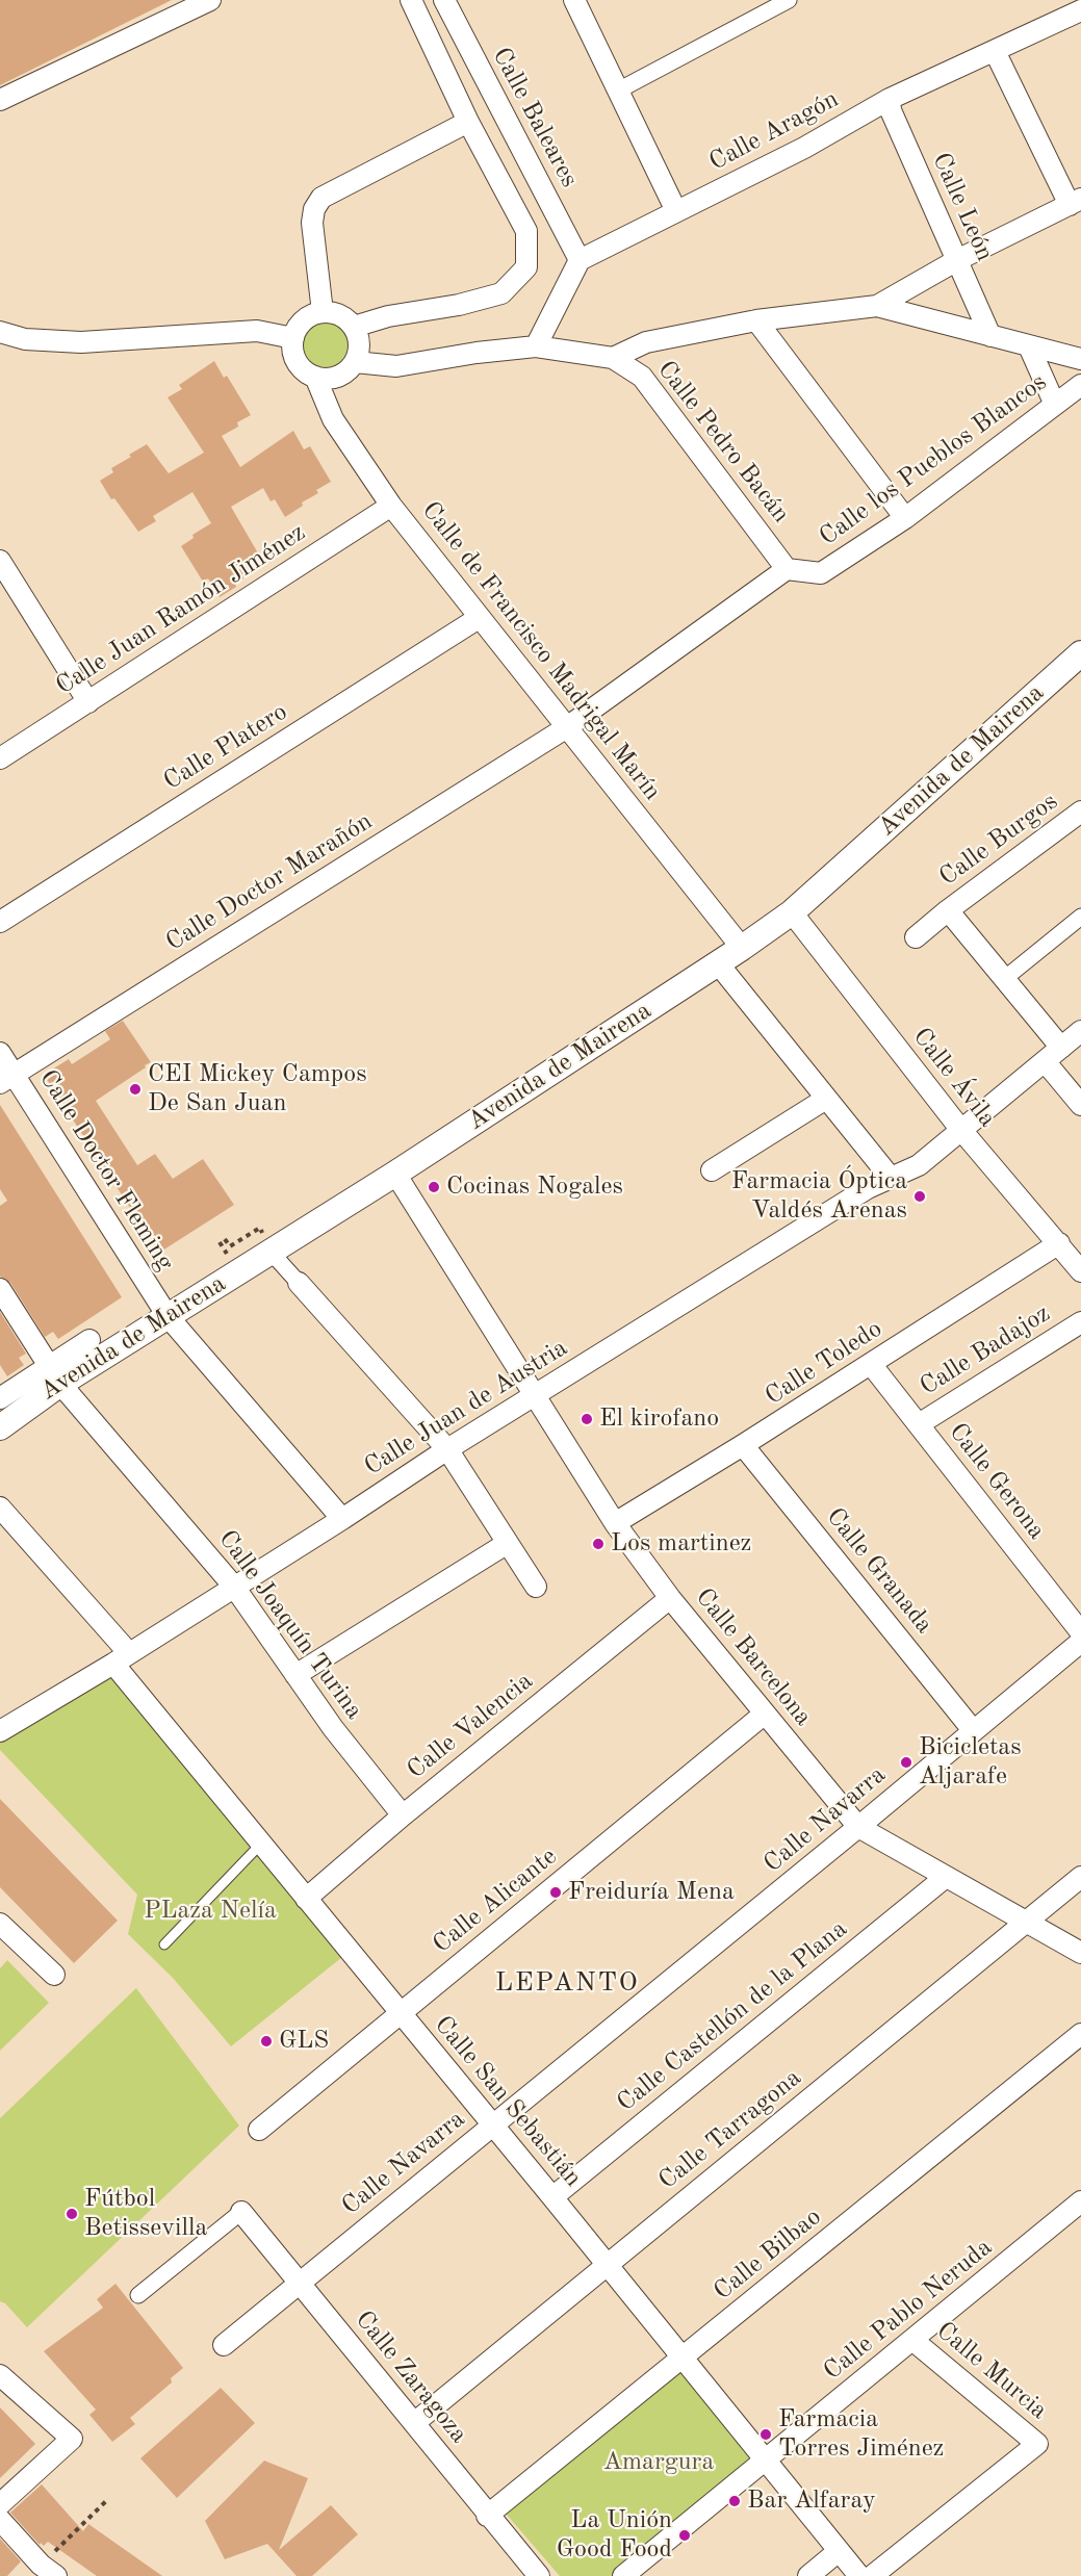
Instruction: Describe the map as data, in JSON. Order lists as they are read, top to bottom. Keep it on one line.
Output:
{"streets":{"street":["Calle Baleares","Calle Aragón","Calle León","Calle Pedro Bacán","Calle los Pueblos Blancos","Calle Juan Ramón Jiménez","Calle de Francisco Madrigal Marín","Calle Platero","Avenida de Mairena","Calle Burgos","Calle Doctor Marañón","Calle Ávila","Calle Doctor Fleming","Calle Badajoz","Calle Toledo","Calle Juan de Austria","Calle Gerona","Calle Granada","Calle Joaquín Turina","Calle Barcelona","Calle Valencia","Calle Navarra","Calle Alicante","Calle Castellón de la Plana","Calle San Sebastián","Calle Tarragona","Calle Bilbao","Calle Pablo Neruda","Calle Murcia","Calle Zaragoza"]},"crossings":[["Calle Baleares","Calle Aragón"],["Calle Aragón","Calle León"],["Calle Pedro Bacán","Calle los Pueblos Blancos"],["Calle Pedro Bacán","Calle de Francisco Madrigal Marín"],["Calle Juan Ramón Jiménez","Calle de Francisco Madrigal Marín"],["Calle de Francisco Madrigal Marín","Calle Platero"],["Calle de Francisco Madrigal Marín","Avenida de Mairena"],["Calle de Francisco Madrigal Marín","Calle Doctor Marañón"],["Avenida de Mairena","Calle Ávila"],["Avenida de Mairena","Calle Doctor Fleming"],["Avenida de Mairena","Calle Joaquín Turina"],["Avenida de Mairena","Calle Barcelona"],["Calle Doctor Marañón","Calle Doctor Fleming"],["Calle Ávila","Calle Toledo"],["Calle Ávila","Calle Juan de Austria"],["Calle Doctor Fleming","Calle Juan de Austria"],["Calle Badajoz","Calle Gerona"],["Calle Toledo","Calle Gerona"],["Calle Toledo","Calle Granada"],["Calle Toledo","Calle Barcelona"],["Calle Juan de Austria","Calle Joaquín Turina"],["Calle Juan de Austria","Calle Barcelona"],["Calle Juan de Austria","Calle San Sebastián"],["Calle Granada","Calle Navarra"],["Calle Joaquín Turina","Calle Valencia"],["Calle Barcelona","Calle Valencia"],["Calle Barcelona","Calle Navarra"],["Calle Barcelona","Calle Alicante"],["Calle Barcelona","Calle Castellón de la Plana"],["Calle Barcelona","Calle Tarragona"],["Calle Valencia","Calle San Sebastián"],["Calle Navarra","Calle San Sebastián"],["Calle Navarra","Calle Zaragoza"],["Calle Alicante","Calle San Sebastián"],["Calle Castellón de la Plana","Calle San Sebastián"],["Calle San Sebastián","Calle Tarragona"],["Calle San Sebastián","Calle Bilbao"],["Calle San Sebastián","Calle Pablo Neruda"],["Calle Tarragona","Calle Zaragoza"],["Calle Bilbao","Calle Zaragoza"],["Calle Pablo Neruda","Calle Murcia"]],"districts":["LEPANTO"],"parks":["PLaza Nelía","Amargura"],"places":["CEI Mickey Campos De San Juan","Cocinas Nogales","Farmacia Óptica Valdés Arenas","El kirofano","Los martinez","Bicicletas Aljarafe","Freiduría Mena","GLS","Fútbol Betissevilla","Farmacia Torres Jiménez","Bar Alfaray","La Unión Good Food"]}
